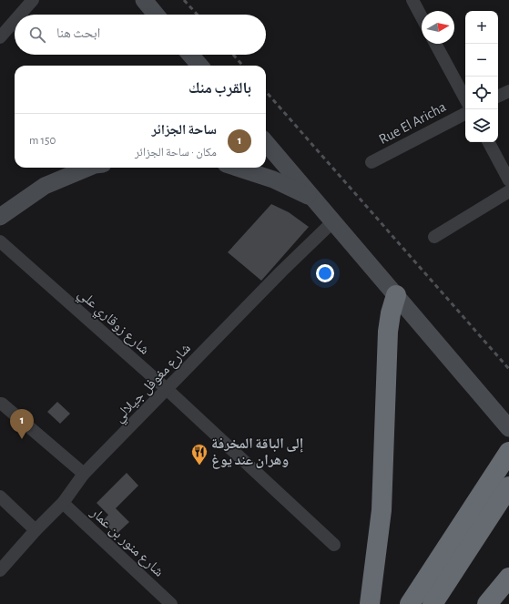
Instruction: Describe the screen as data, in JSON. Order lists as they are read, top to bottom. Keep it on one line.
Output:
{"streets":{"street":["Rue El Aricha","شارع زوقاري علي","شارع مغوفل جيلالي","شارع منور بن عمار"]},"crossings":[["شارع زوقاري علي","شارع مغوفل جيلالي"],["شارع مغوفل جيلالي","شارع منور بن عمار"]],"places":{"restaurant":["إلى الباقة المخرفة وهران عند يوغ"]},"north":"right","page":{"map_buttons":["+","−"],"search":"ابحث هنا","heading":"بالقرب منك","list":[{"mark":"1","name":"ساحة الجزائر","note":"مكان · ساحة الجزائر","value":"150 m"}],"pins":"1"}}
